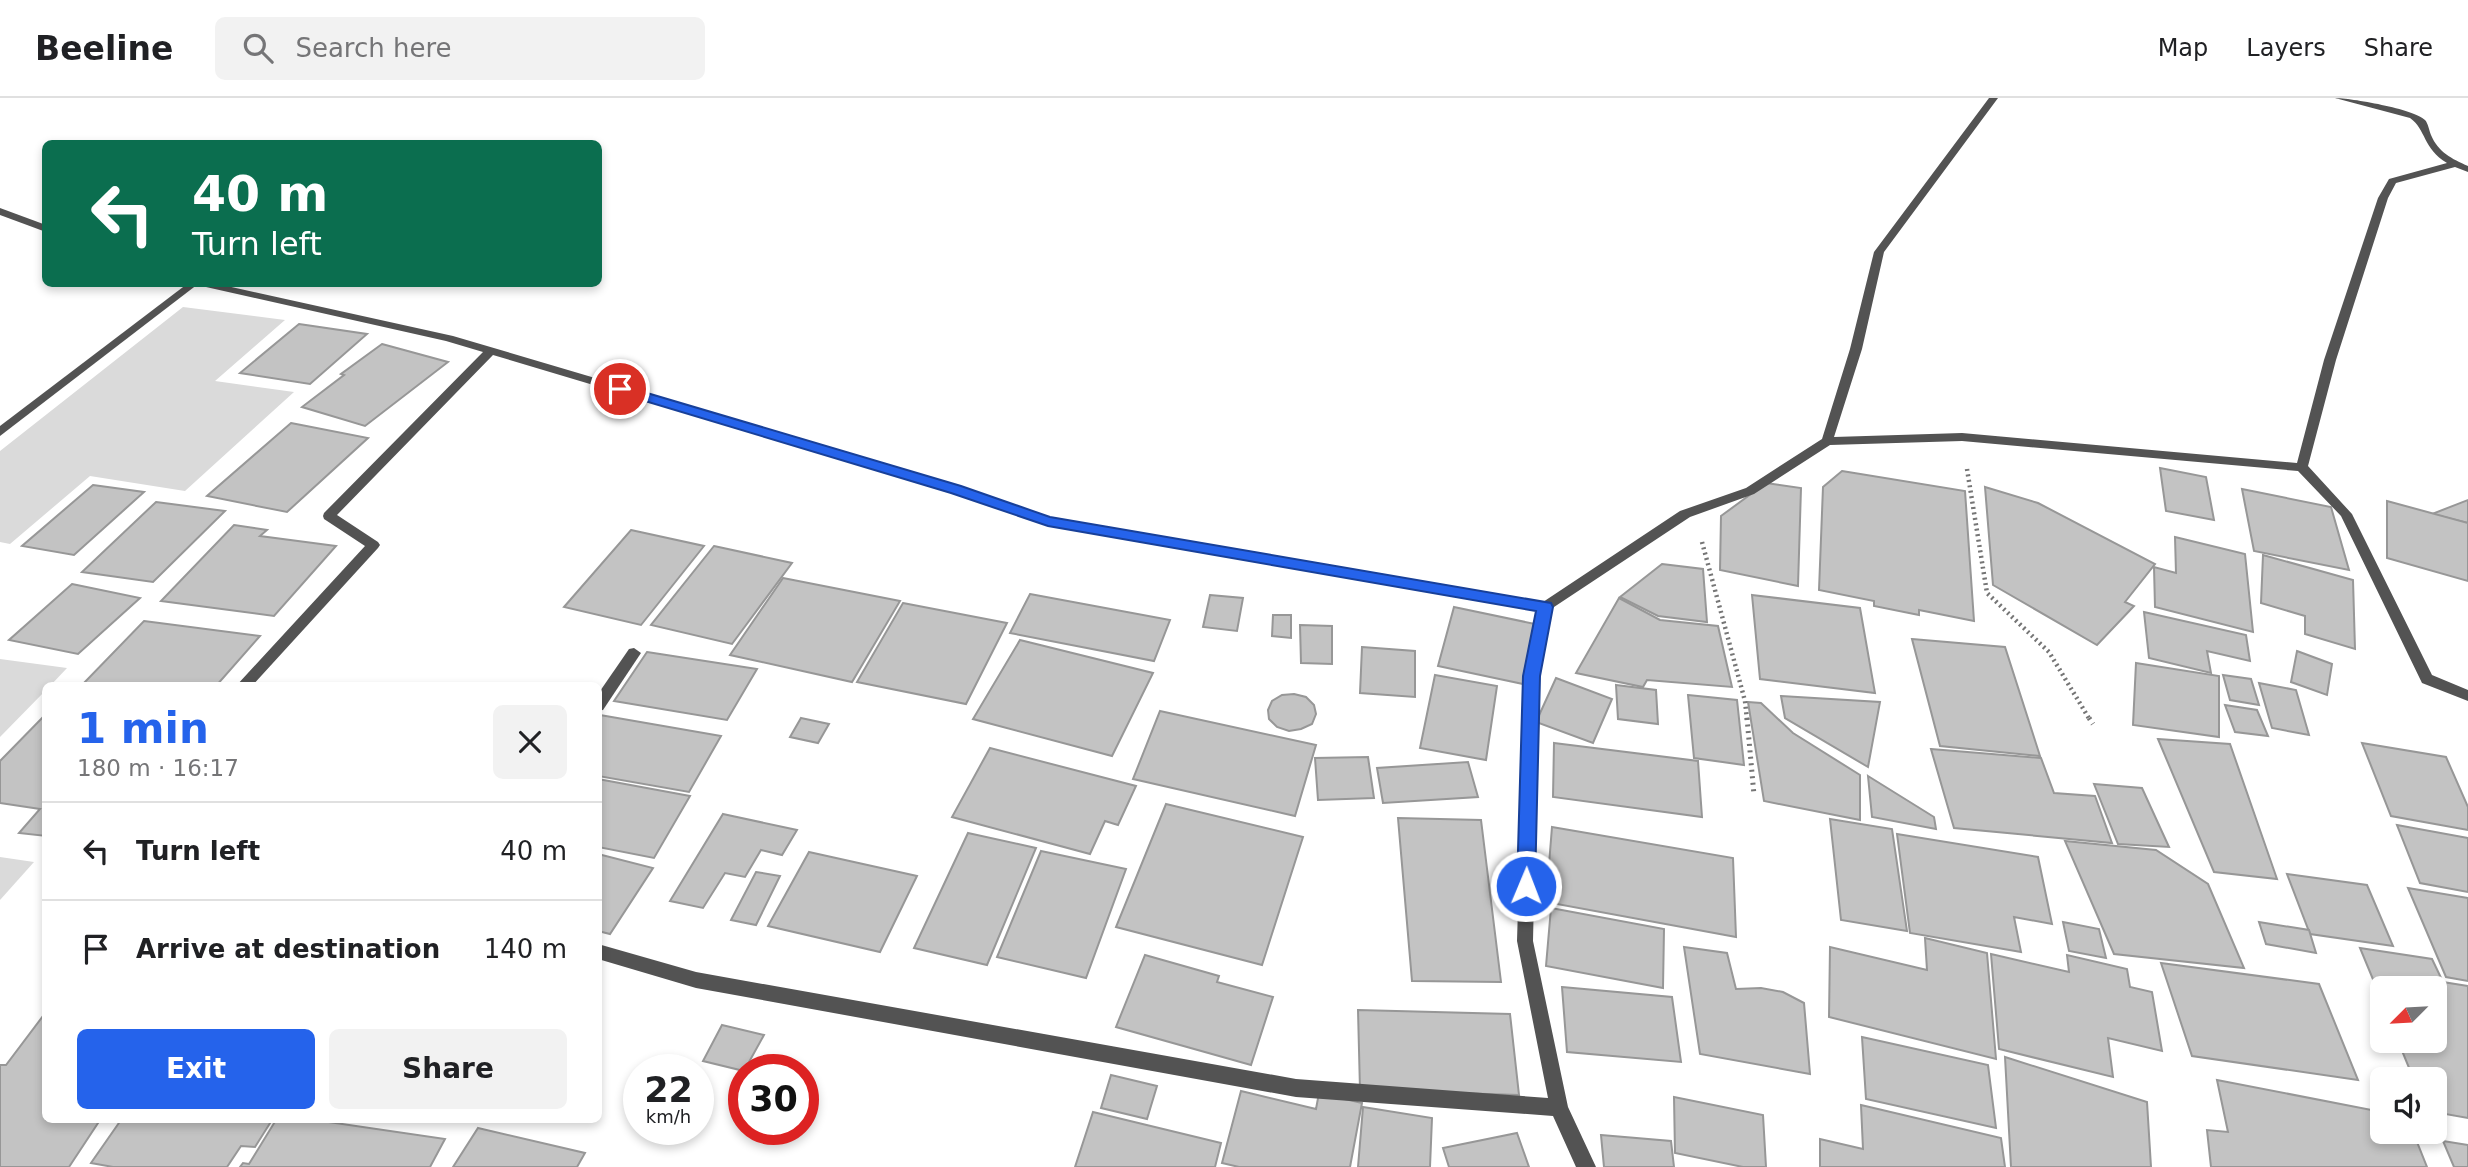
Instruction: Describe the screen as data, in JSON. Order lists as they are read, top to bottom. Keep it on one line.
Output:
{"north":"bottom left","page":{"header":"Beeline","search":"Search here","nav":["Map","Layers","Share"],"turn":["40 m","Turn left"],"heading":["1 min","180 m · 16:17"],"list":[{"name":"Turn left","value":"40 m"},{"name":"Arrive at destination","value":"140 m"}],"buttons":["Exit","Share"],"speed":"22 km/h","limit":"30"}}
